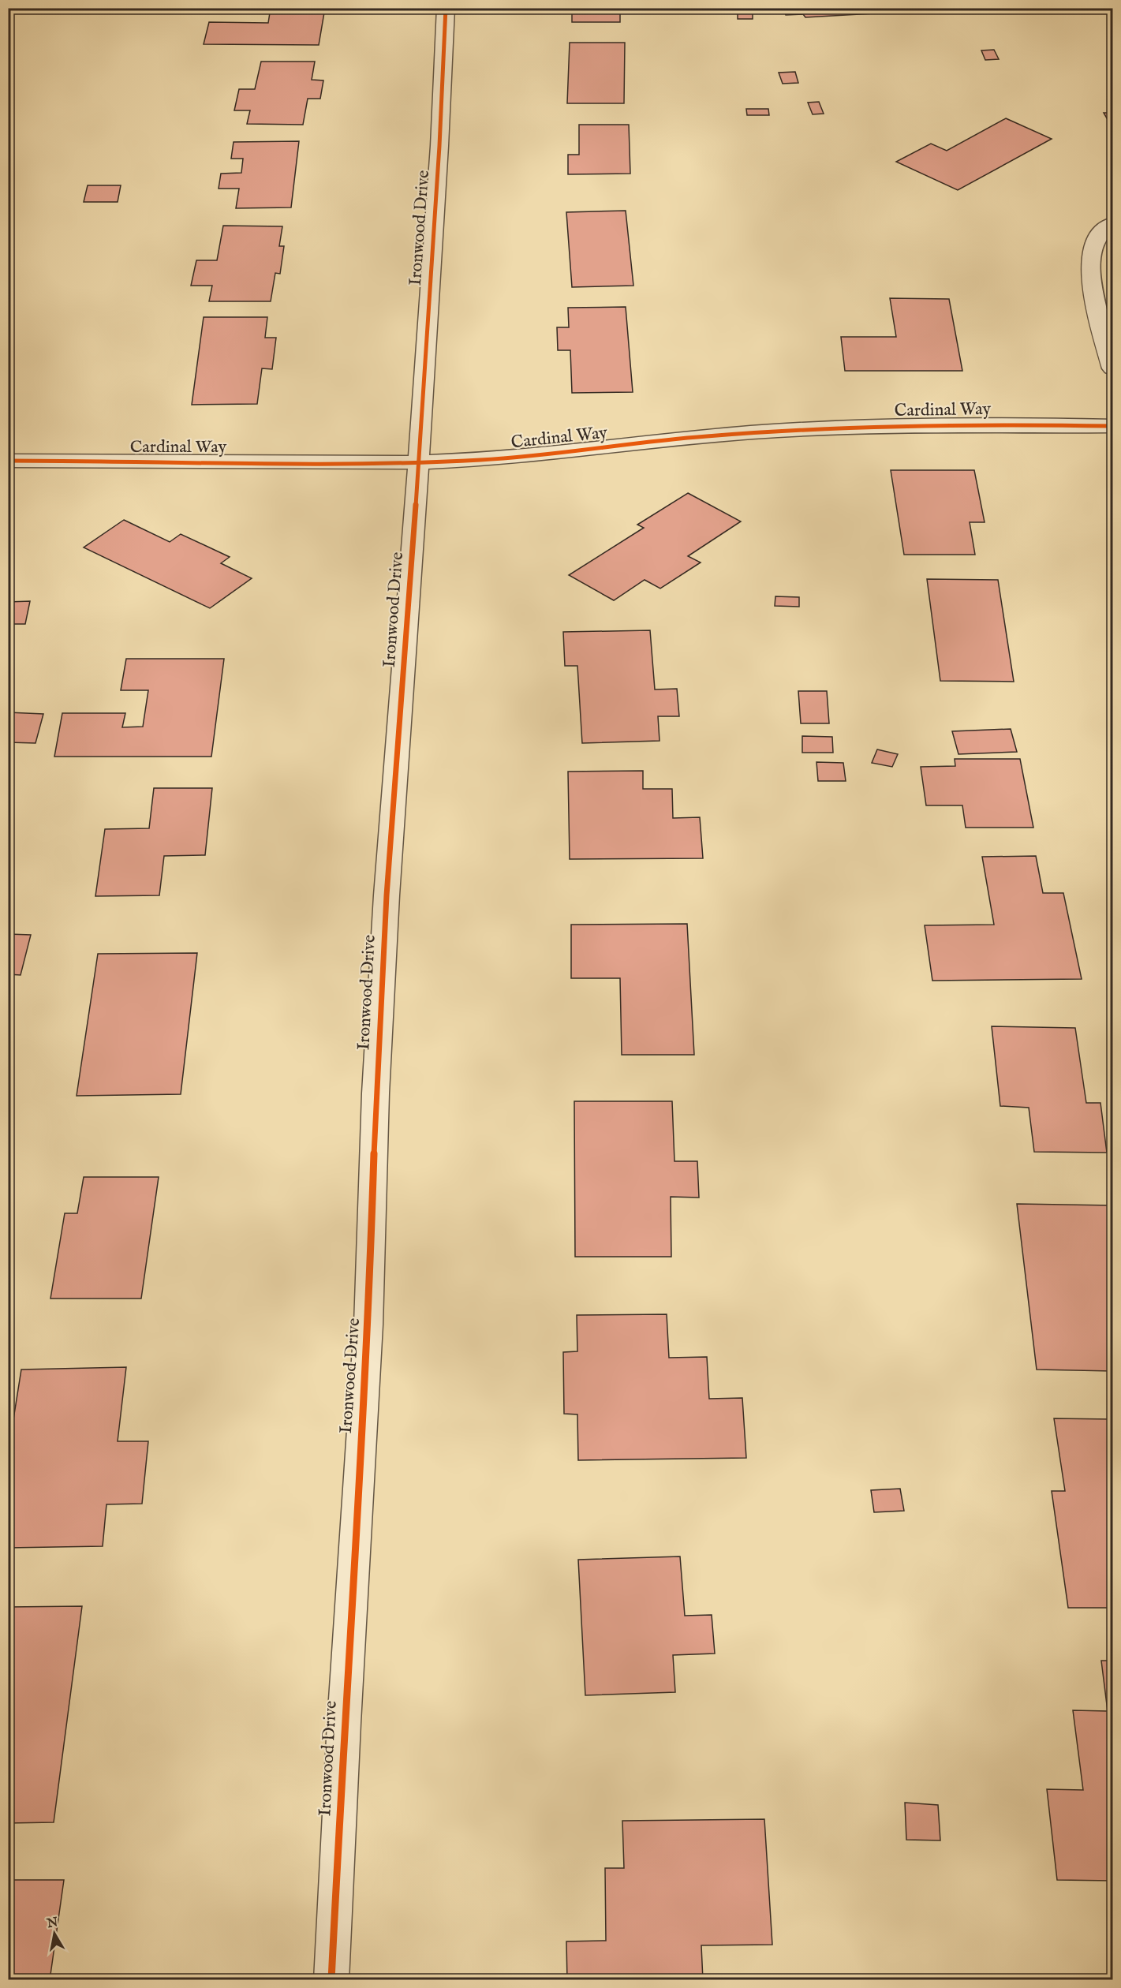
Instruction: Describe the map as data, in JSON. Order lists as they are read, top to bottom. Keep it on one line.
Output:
{"streets":{"street":["Ironwood Drive","Cardinal Way"]},"crossings":[["Ironwood Drive","Cardinal Way"]],"north":"top"}
